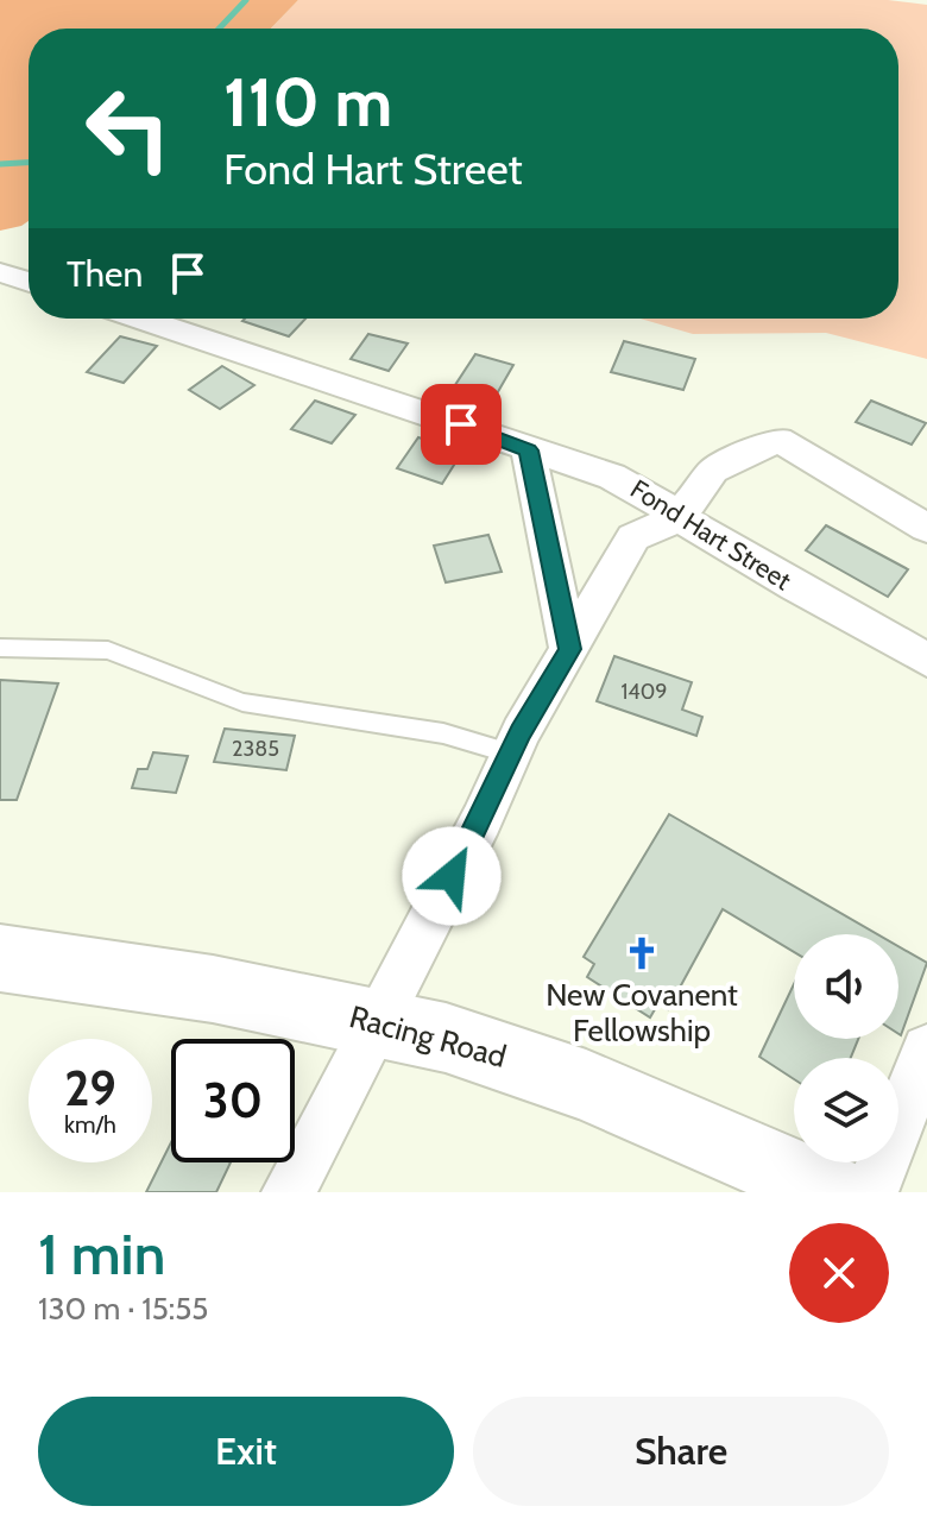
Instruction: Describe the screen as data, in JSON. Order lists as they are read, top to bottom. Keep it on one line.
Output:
{"streets":{"street":["Fond Hart Street","Racing Road"]},"places":{"church":["New Covanent Fellowship"]},"house_numbers":["1409","2385"],"page":{"turn":["110 m","Fond Hart Street"],"then":"Then","speed":"29 km/h","limit":"30","heading":["1 min","130 m · 15:55"],"buttons":["Exit","Share"]}}
